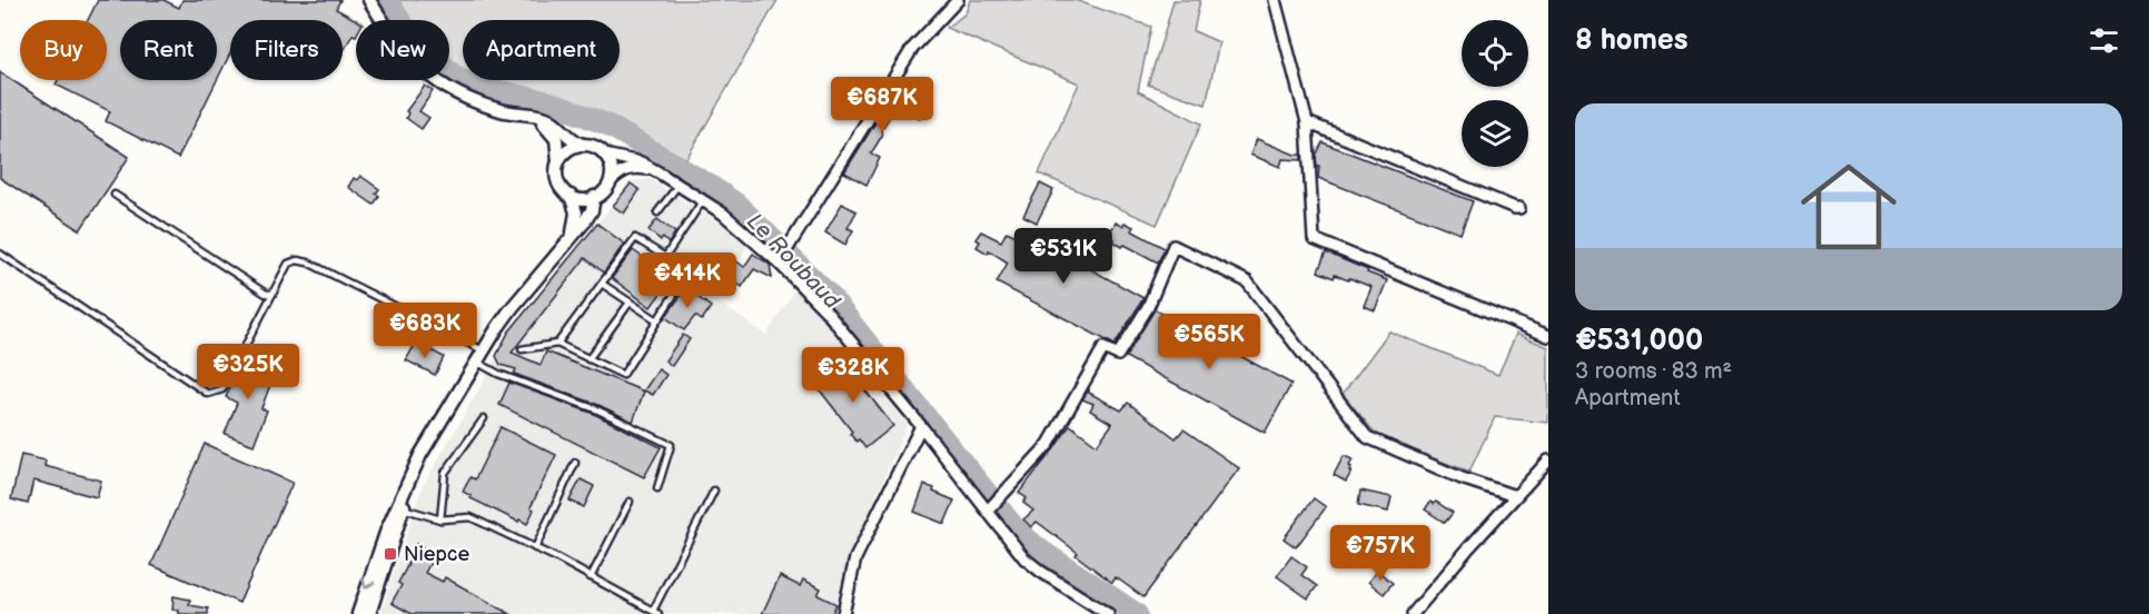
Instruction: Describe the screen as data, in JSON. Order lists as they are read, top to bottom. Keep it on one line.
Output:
{"water":["Le Roubaud"],"places":{"transit":["Niepce"]},"page":{"heading":"8 homes","chip":["Buy","Rent","Filters","New","Apartment"],"price":["€687K","€531K","€414K","€683K","€565K","€325K","€328K","€757K"],"list":[{"name":"€531,000","note":"3 rooms · 83 m² · Apartment"}]}}
